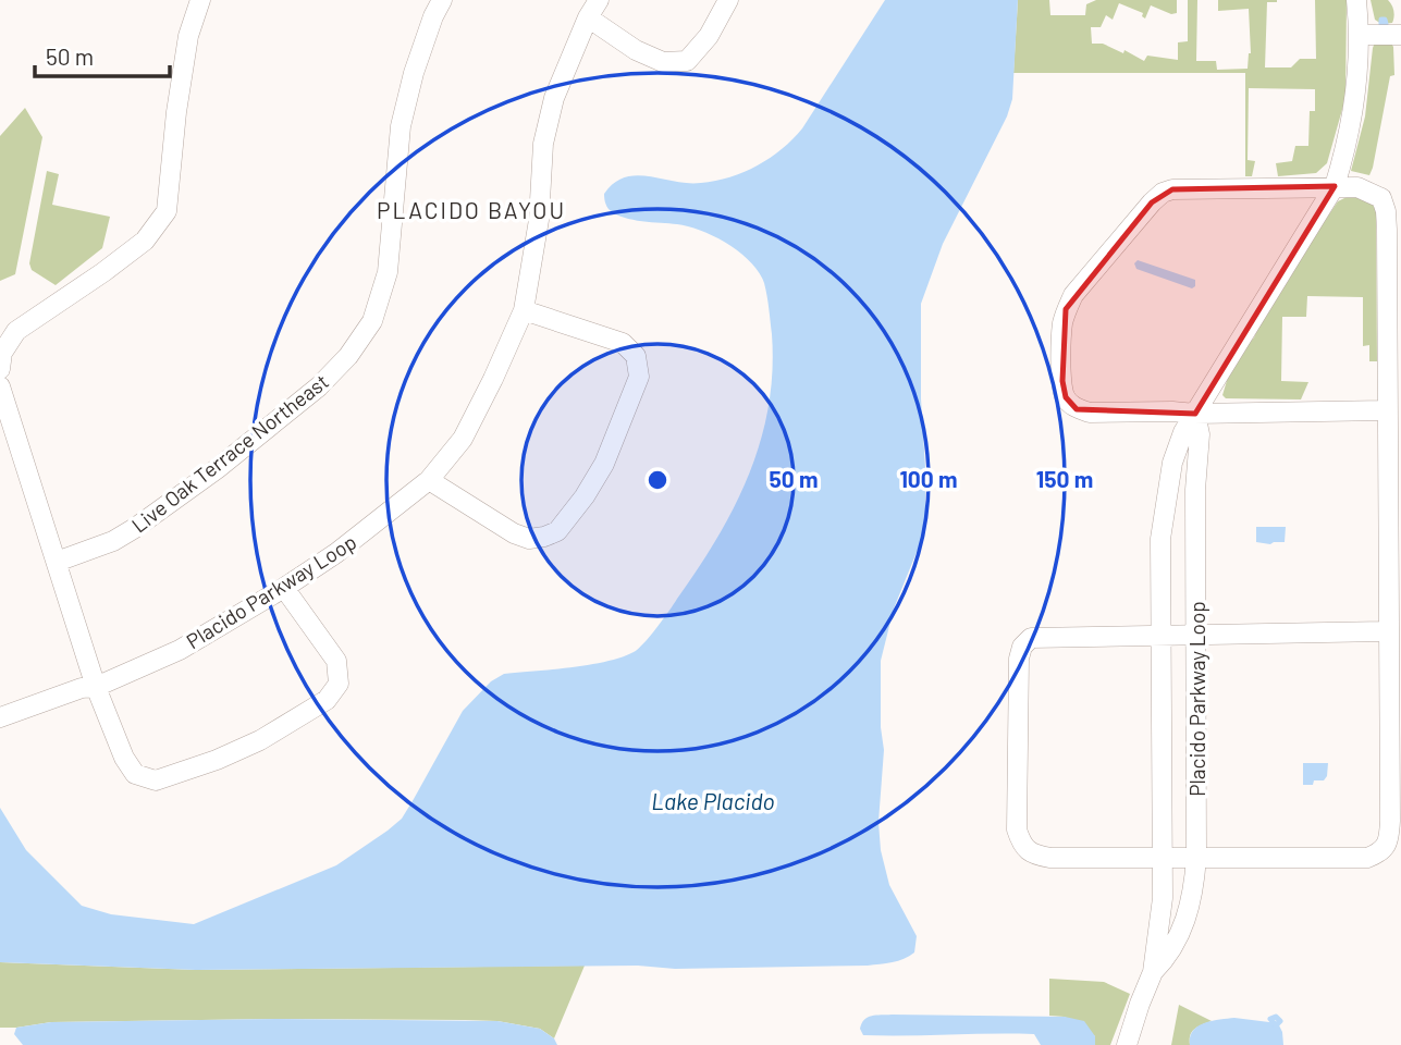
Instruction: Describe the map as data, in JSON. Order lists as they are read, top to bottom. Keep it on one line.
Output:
{"streets":{"street":["Live Oak Terrace Northeast","Placido Parkway Loop"]},"districts":["PLACIDO BAYOU"],"water":["Lake Placido"],"scale_bar":"50 m","rings":["50 m","100 m","150 m"]}
